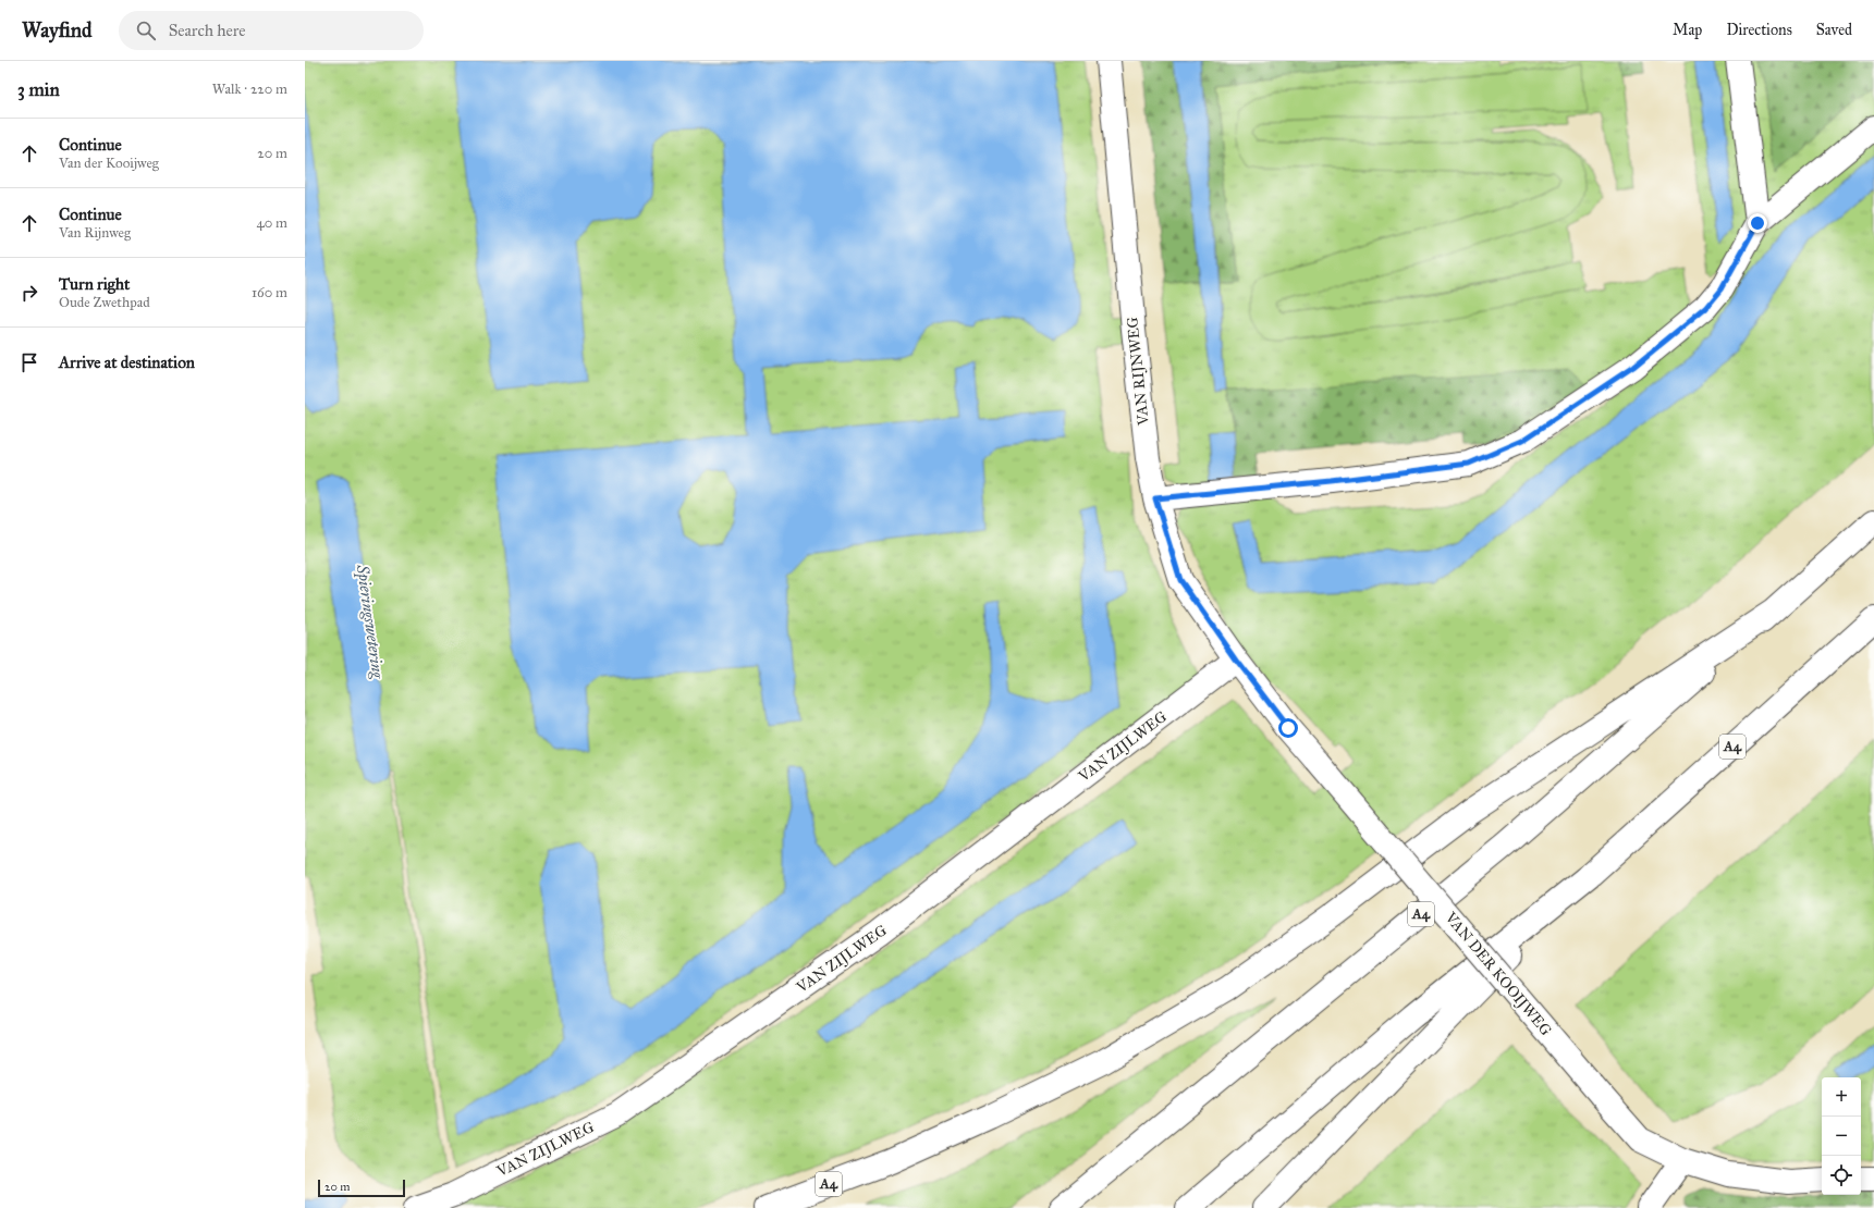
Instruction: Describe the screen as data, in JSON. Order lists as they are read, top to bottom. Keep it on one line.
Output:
{"streets":{"main road":["VAN RIJNWEG","VAN ZIJLWEG","A4","VAN DER KOOIJWEG"]},"crossings":[["VAN RIJNWEG","VAN ZIJLWEG"],["VAN RIJNWEG","VAN DER KOOIJWEG"],["VAN ZIJLWEG","VAN DER KOOIJWEG"]],"water":["Spieringswetering"],"scale_bar":"20 m","page":{"header":"Wayfind","search":"Search here","nav":["Map","Directions","Saved"],"heading":["3 min","Walk · 220 m"],"list":[["Continue","Van der Kooijweg","20 m"],["Continue","Van Rijnweg","40 m"],["Turn right","Oude Zwethpad","160 m"],"Arrive at destination"],"map_buttons":["+","−"],"scale":"20 m"}}
